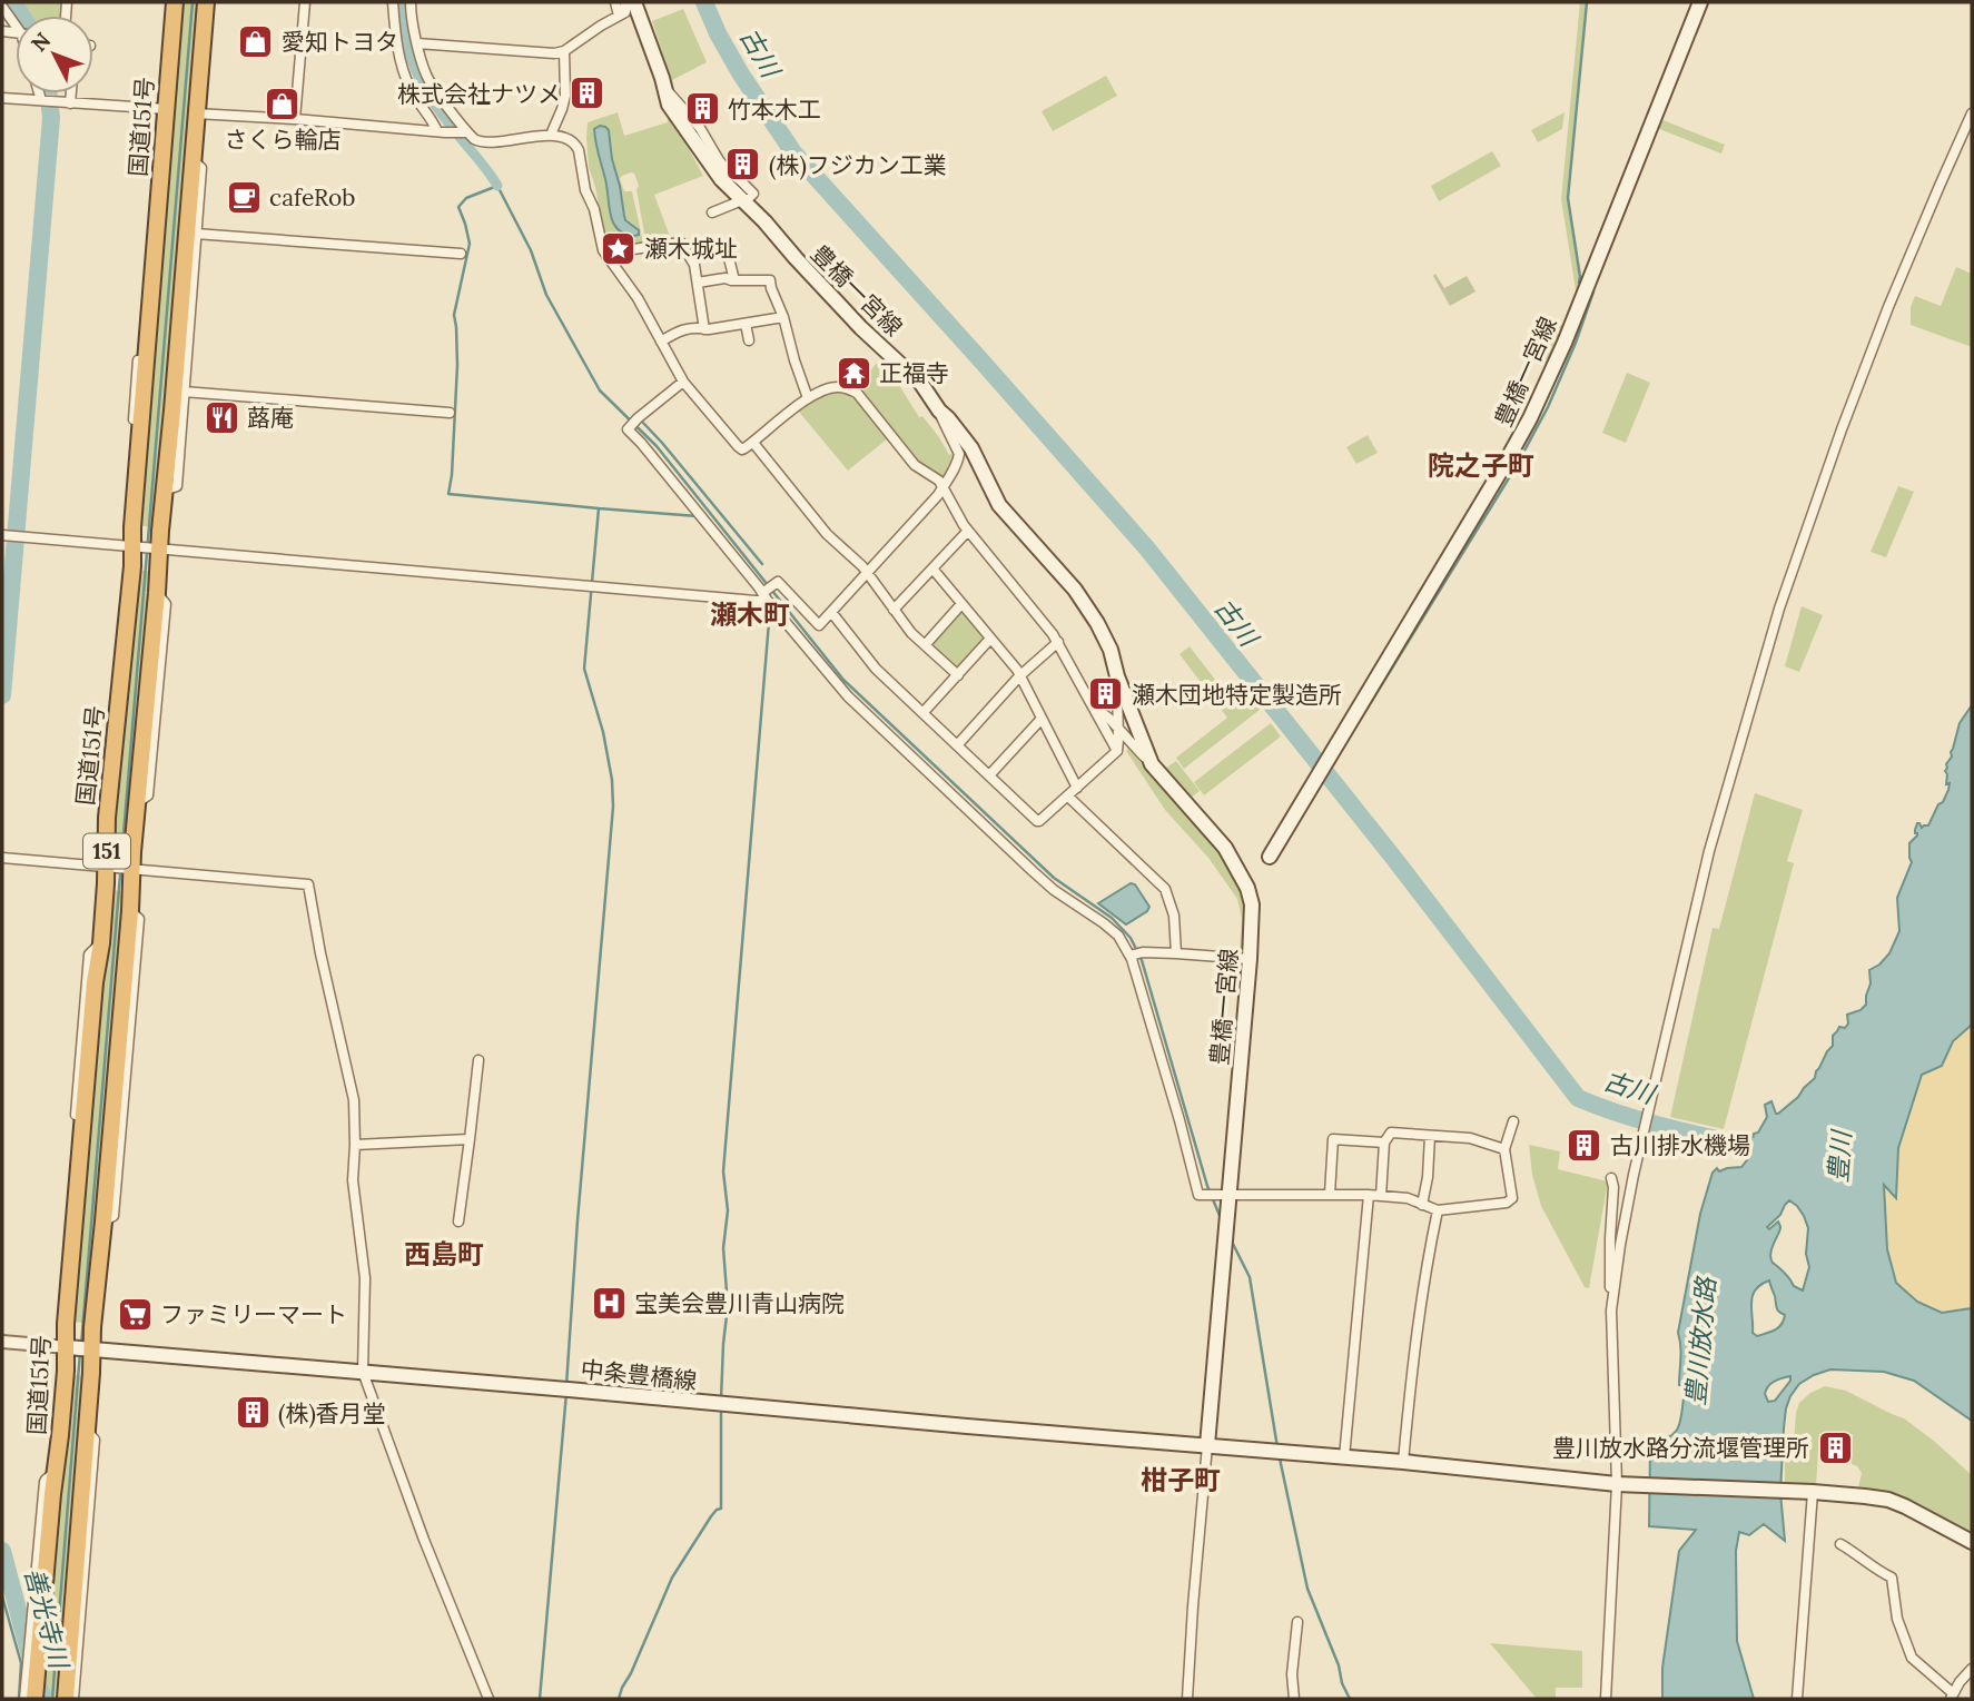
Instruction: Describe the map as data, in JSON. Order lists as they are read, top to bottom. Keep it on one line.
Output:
{"streets":{"highway":["国道151号","151"],"main road":["豊橋一宮線","中条豊橋線"]},"crossings":[["国道151号","中条豊橋線"],["豊橋一宮線","中条豊橋線"]],"districts":["院之子町","瀬木町","西島町","柑子町"],"water":["古川","豊川","豊川放水路","善光寺川"],"places":{"shop":["愛知トヨタ","さくら輪店"],"building":["株式会社ナツメ","竹本木工","(株)フジカン工業","瀬木団地特定製造所","古川排水機場","(株)香月堂","豊川放水路分流堰管理所"],"cafe":["cafeRob"],"place":["瀬木城址"],"temple":["正福寺"],"restaurant":["蕗庵"],"hospital":["宝美会豊川青山病院"],"supermarket":["ファミリーマート"]},"north":"top left"}
